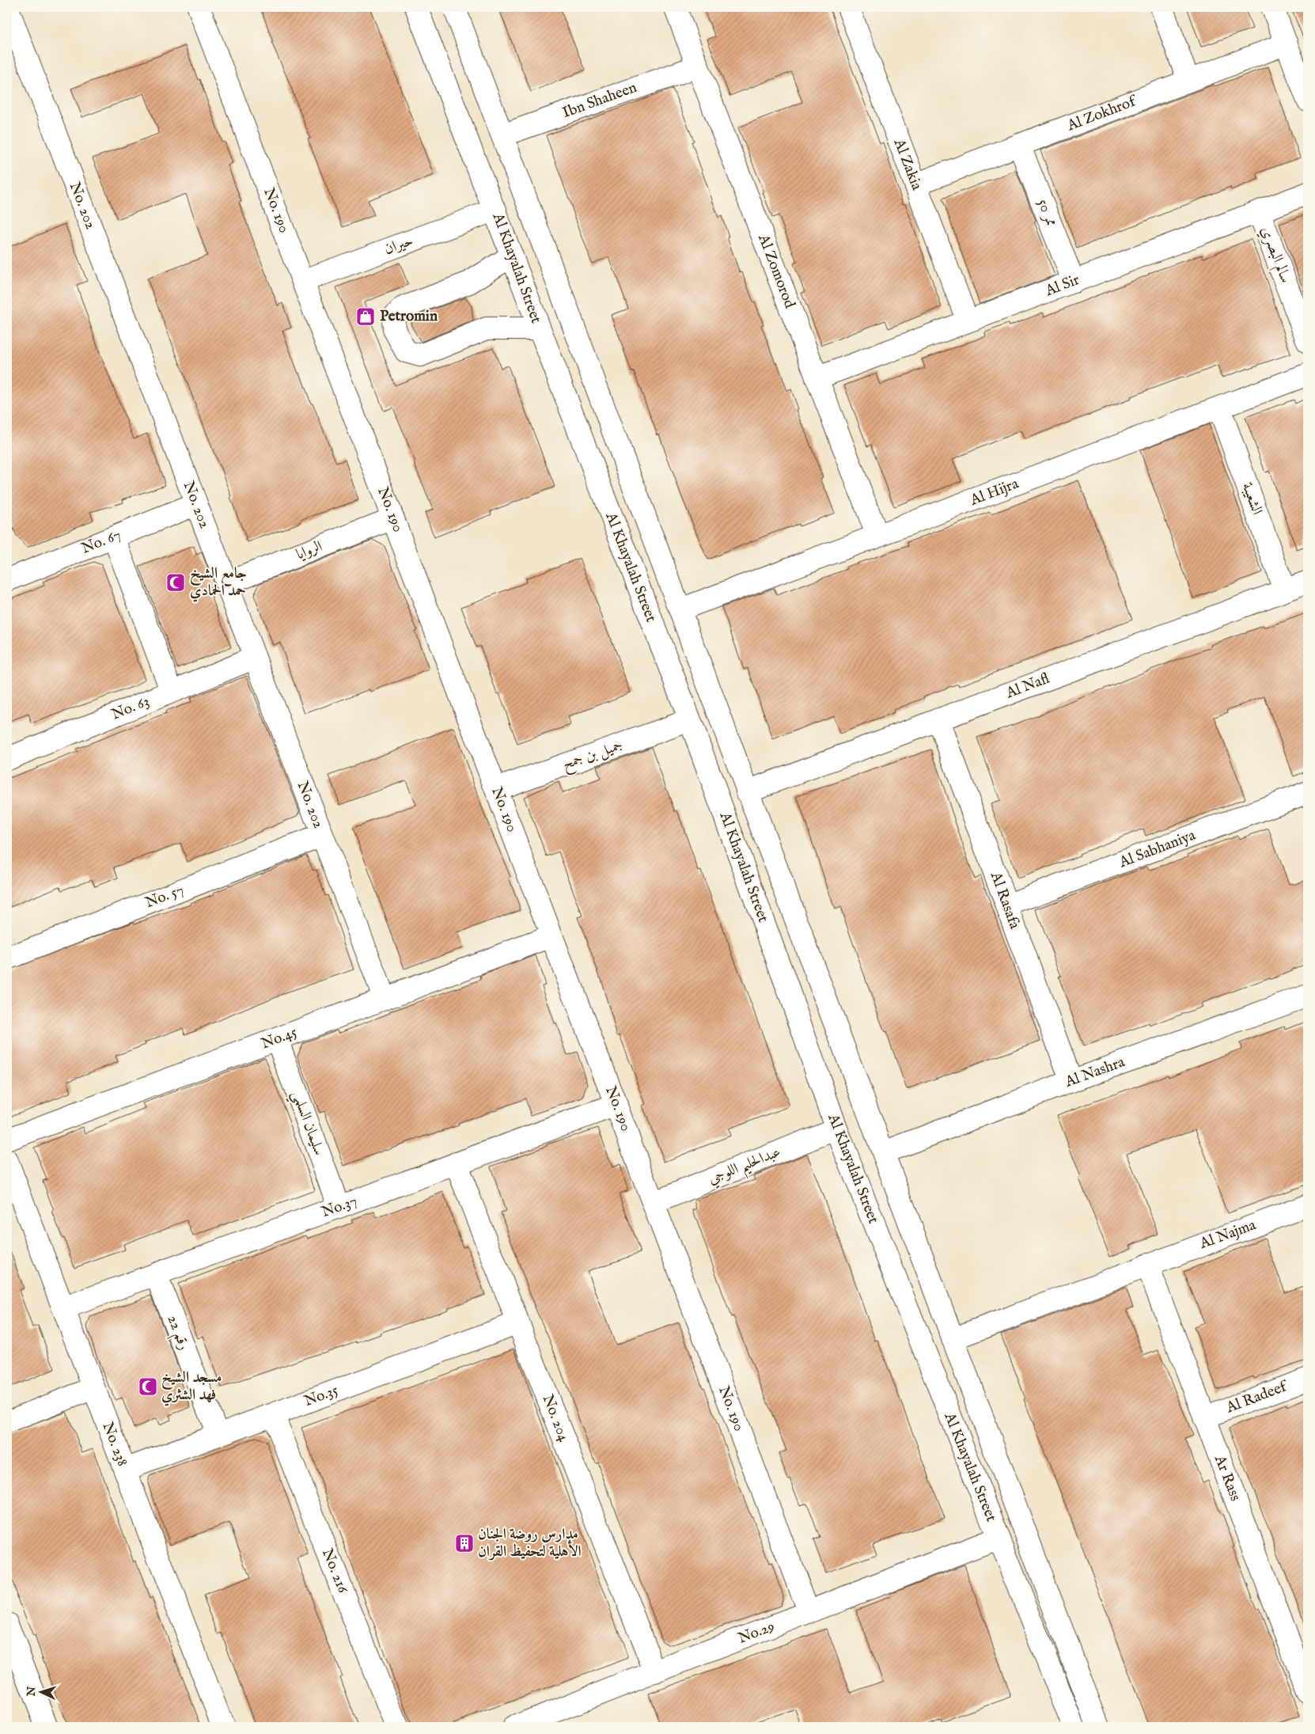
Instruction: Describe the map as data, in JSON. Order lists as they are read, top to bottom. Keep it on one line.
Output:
{"streets":{"street":["Ibn Shaheen","Al Zokhrof","Al Zakia","No. 202","No. 190","ممر 50","حيران","سالم البصري","Al Khayalah Street","Al Zomorod","Al Sir","Al Hijra","الشعيبة","No. 67","الروايا","Al Nafl","No. 63","جميل بن جمح","Al Sabhaniya","No. 57","Al Rasafa","No.45","Al Nashra","سليمان السلمي","عبدالحليم اللوجي","No.37","Al Najma","رقم 22","No.35","Al Radeef","No. 204","No. 238","Ar Rass","No. 216","No.29"]},"crossings":[["Ibn Shaheen","Al Khayalah Street"],["Ibn Shaheen","Al Zomorod"],["Al Zokhrof","Al Zakia"],["Al Zokhrof","ممر 50"],["Al Zakia","Al Sir"],["No. 202","No. 67"],["No. 202","الروايا"],["No. 202","No. 63"],["No. 202","No. 57"],["No. 202","No.45"],["No. 190","حيران"],["No. 190","الروايا"],["No. 190","جميل بن جمح"],["No. 190","No.45"],["No. 190","عبدالحليم اللوجي"],["No. 190","No.37"],["No. 190","No.29"],["ممر 50","Al Sir"],["حيران","Al Khayalah Street"],["سالم البصري","Al Sir"],["Al Khayalah Street","Al Hijra"],["Al Khayalah Street","Al Nafl"],["Al Khayalah Street","جميل بن جمح"],["Al Khayalah Street","Al Nashra"],["Al Khayalah Street","عبدالحليم اللوجي"],["Al Khayalah Street","Al Najma"],["Al Khayalah Street","No.29"],["Al Zomorod","Al Sir"],["Al Zomorod","Al Hijra"],["Al Hijra","الشعيبة"],["الشعيبة","Al Nafl"],["Al Nafl","Al Rasafa"],["Al Sabhaniya","Al Rasafa"],["Al Rasafa","Al Nashra"],["No.45","سليمان السلمي"],["سليمان السلمي","No.37"],["No.37","رقم 22"],["No.37","No. 204"],["No.37","No. 238"],["Al Najma","Ar Rass"],["رقم 22","No.35"],["No.35","No. 204"],["No.35","No. 238"],["No.35","No. 216"],["Al Radeef","Ar Rass"],["No. 204","No.29"]],"places":{"shop":["Petromin"],"mosque":["جامع الشيخ حمد الحمادي","مسجد الشيخ فهد الشثري"],"building":["مدارس روضة الجنان الأهلية لتحفيظ القران"]},"north":"left"}
